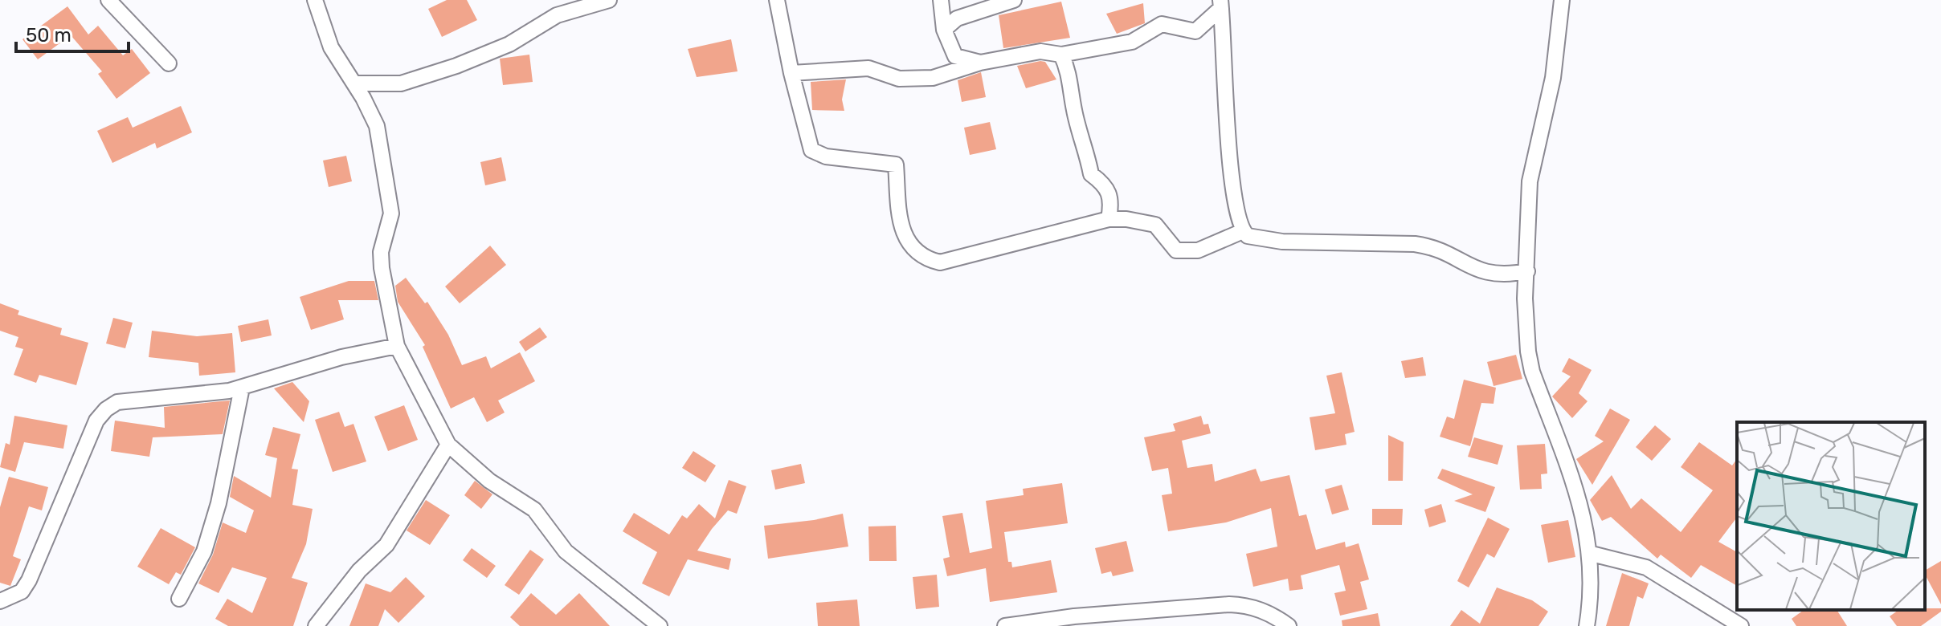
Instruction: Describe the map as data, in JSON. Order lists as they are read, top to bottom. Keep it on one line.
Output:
{"scale_bar":"50 m"}
